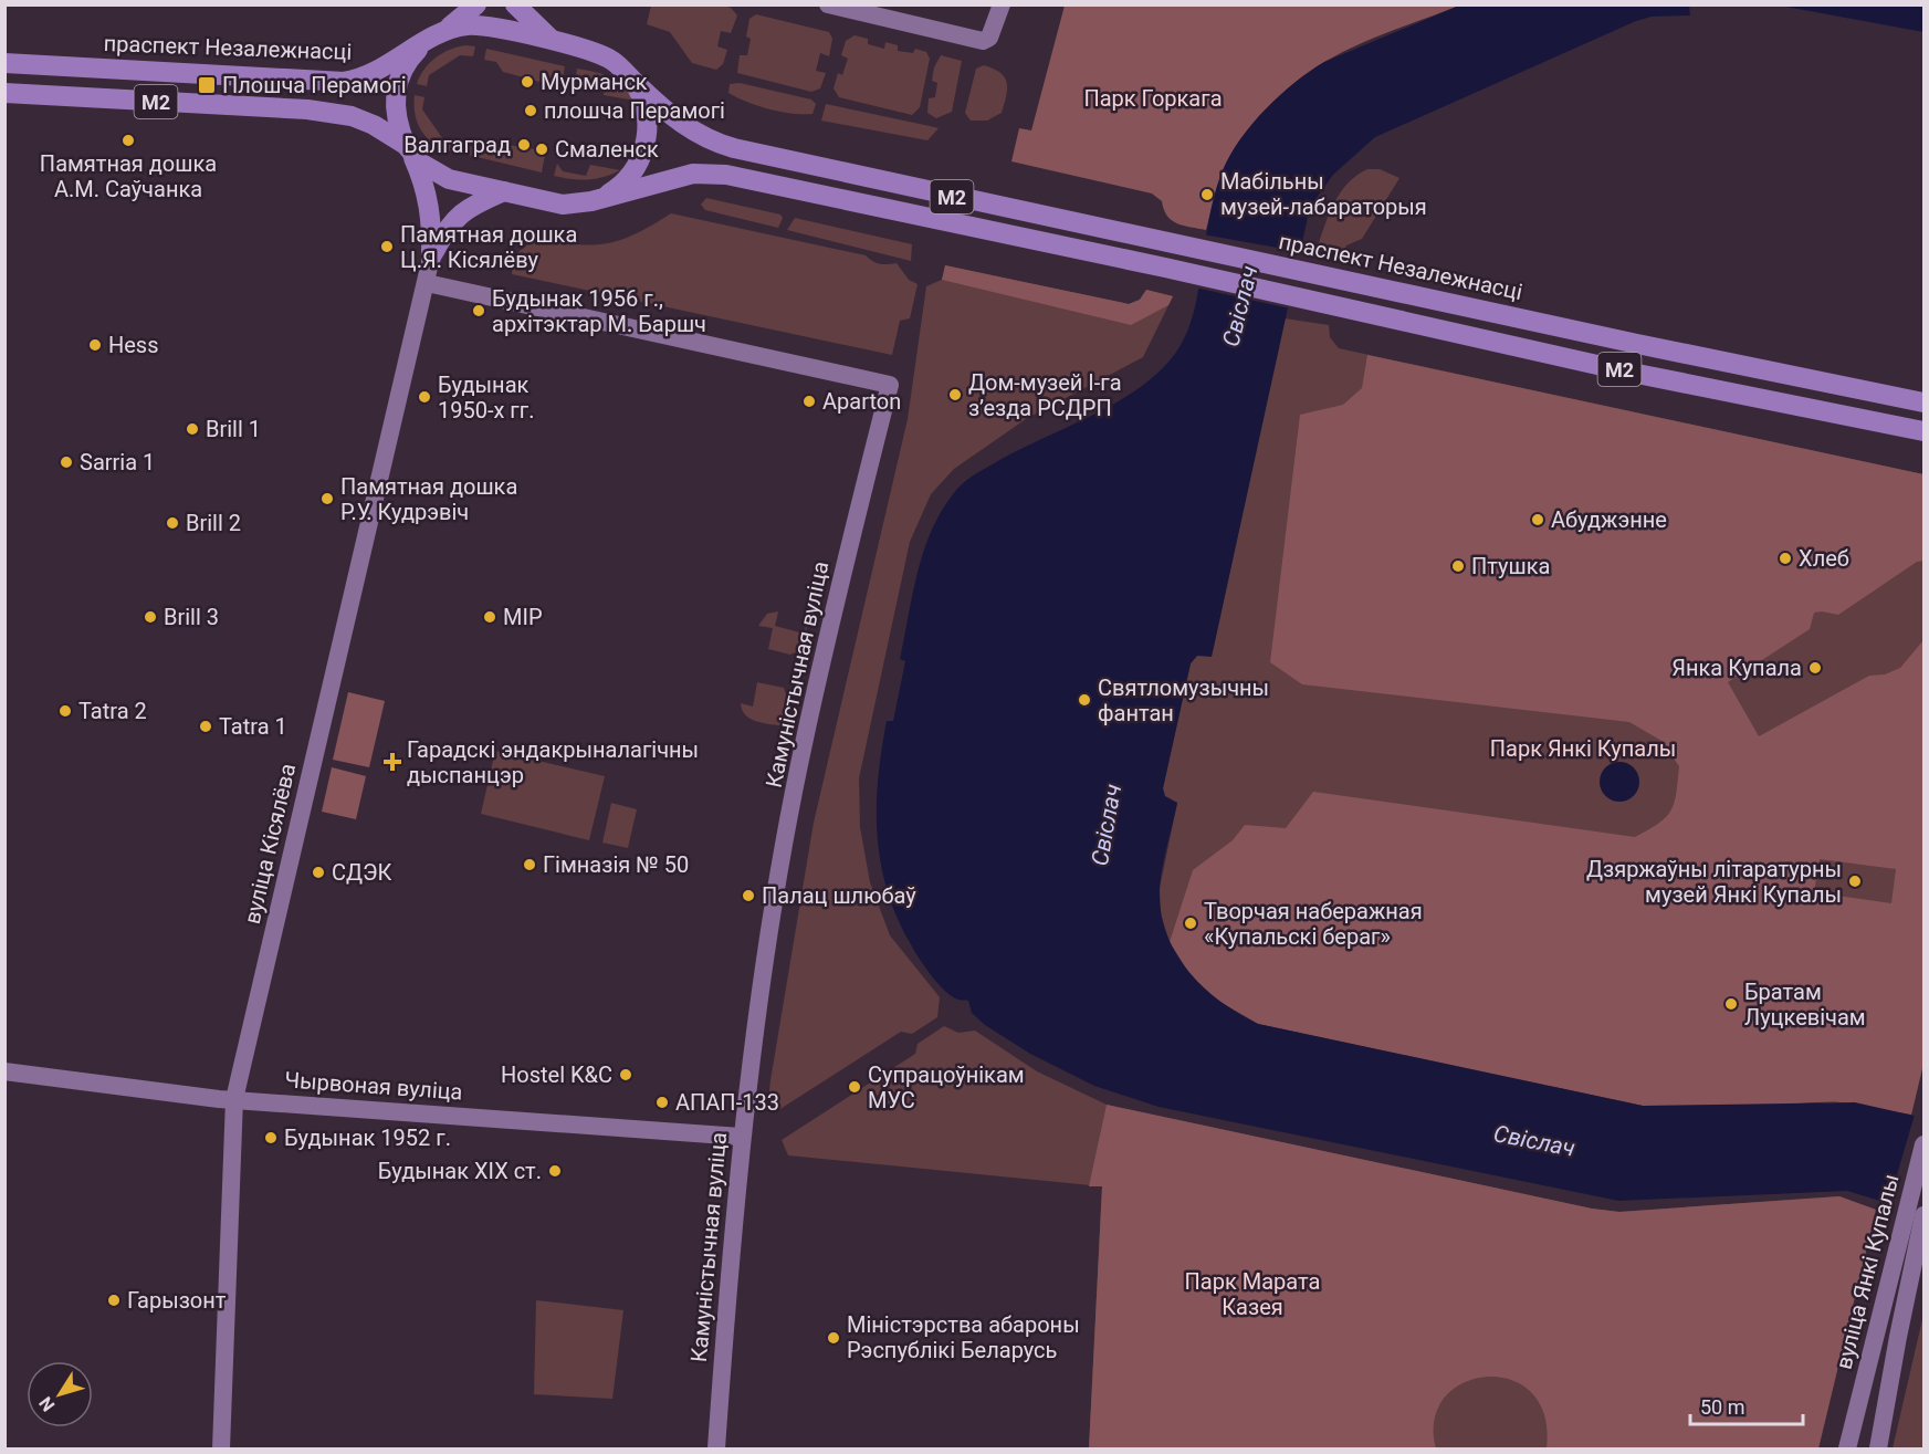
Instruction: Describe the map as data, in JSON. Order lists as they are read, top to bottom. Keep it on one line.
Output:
{"streets":{"main road":["праспект Незалежнасці","М2"],"street":["Камуністычная вуліца","вуліца Кісялёва","Чырвоная вуліца","вуліца Янкі Купалы"]},"crossings":[["праспект Незалежнасці","М2"],["Камуністычная вуліца","вуліца Кісялёва"],["Камуністычная вуліца","Чырвоная вуліца"],["вуліца Кісялёва","Чырвоная вуліца"]],"water":["Свіслач"],"parks":["Парк Горкага","Парк Янкі Купалы","Парк Марата Казея"],"places":{"other":["Мурманск","плошча Перамогі","Памятная дошка А.М. Саўчанка","Валгаград","Смаленск","Мабільны музей-лабараторыя","Памятная дошка Ц.Я. Кісялёву","Будынак 1956 г., архітэктар М. Баршч","Hess","Дом-музей I-га зʼезда РСДРП","Будынак 1950-х гг.","Aparton","Brill 1","Sarria 1","Памятная дошка Р.У. Кудрэвіч","Абуджэнне","Brill 2","Хлеб","Птушка","Brill 3","МІР","Янка Купала","Святломузычны фантан","Tatra 2","Tatra 1","Гімназія № 50","СДЭК","Дзяржаўны літаратурны музей Янкі Купалы","Палац шлюбаў","Творчая наберажная «Купальскі бераг»","Братам Луцкевічам","Hostel K&C","Супрацоўнікам МУС","АПАП-133","Будынак 1952 г.","Будынак XIX ст.","Гарызонт","Міністэрства абароны Рэспублікі Беларусь"],"transit":["Плошча Перамогі"],"health":["Гарадскі эндакрыналагічны дыспанцэр"]},"scale_bar":"50 m","north":"bottom left"}
